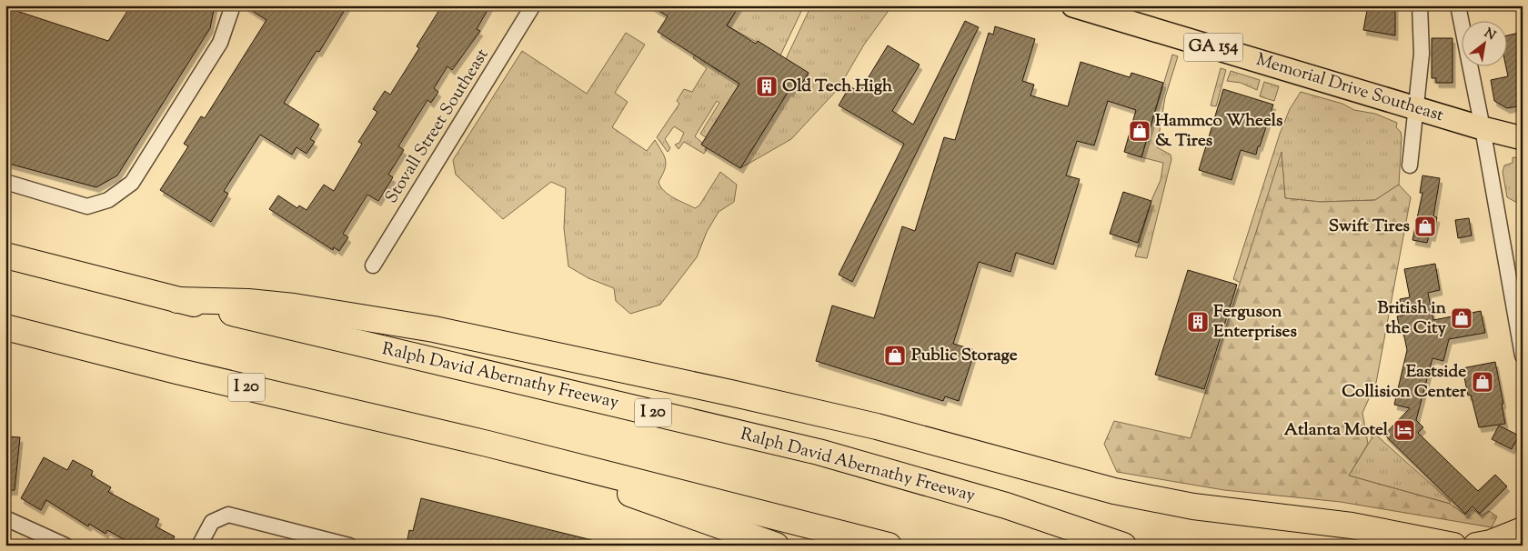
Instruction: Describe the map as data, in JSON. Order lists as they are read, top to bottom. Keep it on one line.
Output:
{"streets":{"highway":["Ralph David Abernathy Freeway","I 20"],"main road":["GA 154","Memorial Drive Southeast"],"street":["Stovall Street Southeast"]},"places":{"building":["Old Tech High","Ferguson Enterprises"],"shop":["Hammco Wheels & Tires","Swift Tires","British in the City","Public Storage","Eastside Collision Center"],"hotel":["Atlanta Motel"]},"north":"top right"}
